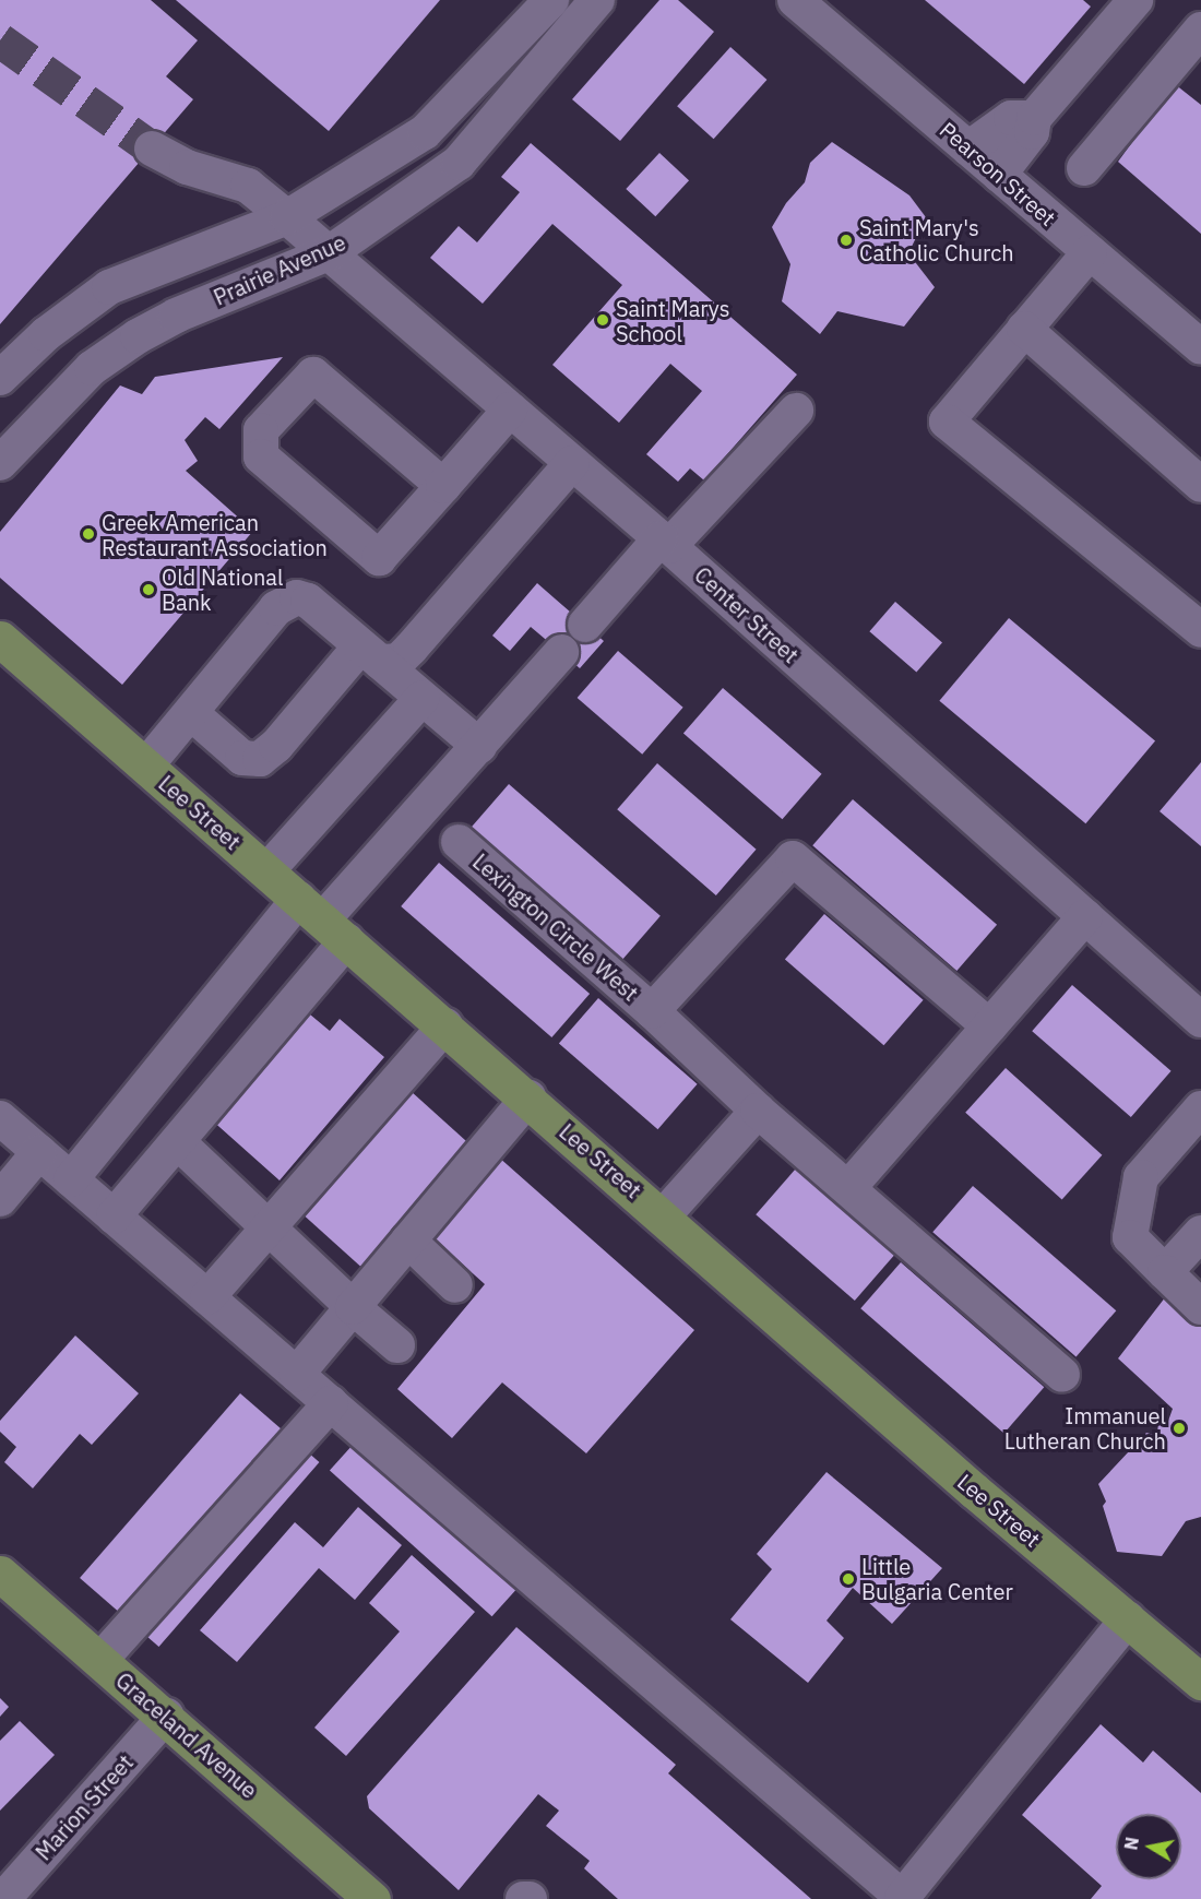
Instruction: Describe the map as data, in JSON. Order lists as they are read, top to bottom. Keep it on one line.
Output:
{"streets":{"main road":["Lee Street","Graceland Avenue"],"street":["Pearson Street","Prairie Avenue","Center Street","Lexington Circle West","Marion Street"]},"crossings":[["Prairie Avenue","Center Street"],["Graceland Avenue","Marion Street"]],"places":["Saint Mary's Catholic Church","Saint Marys School","Greek American Restaurant Association","Old National Bank","Immanuel Lutheran Church","Little Bulgaria Center"],"north":"left"}
